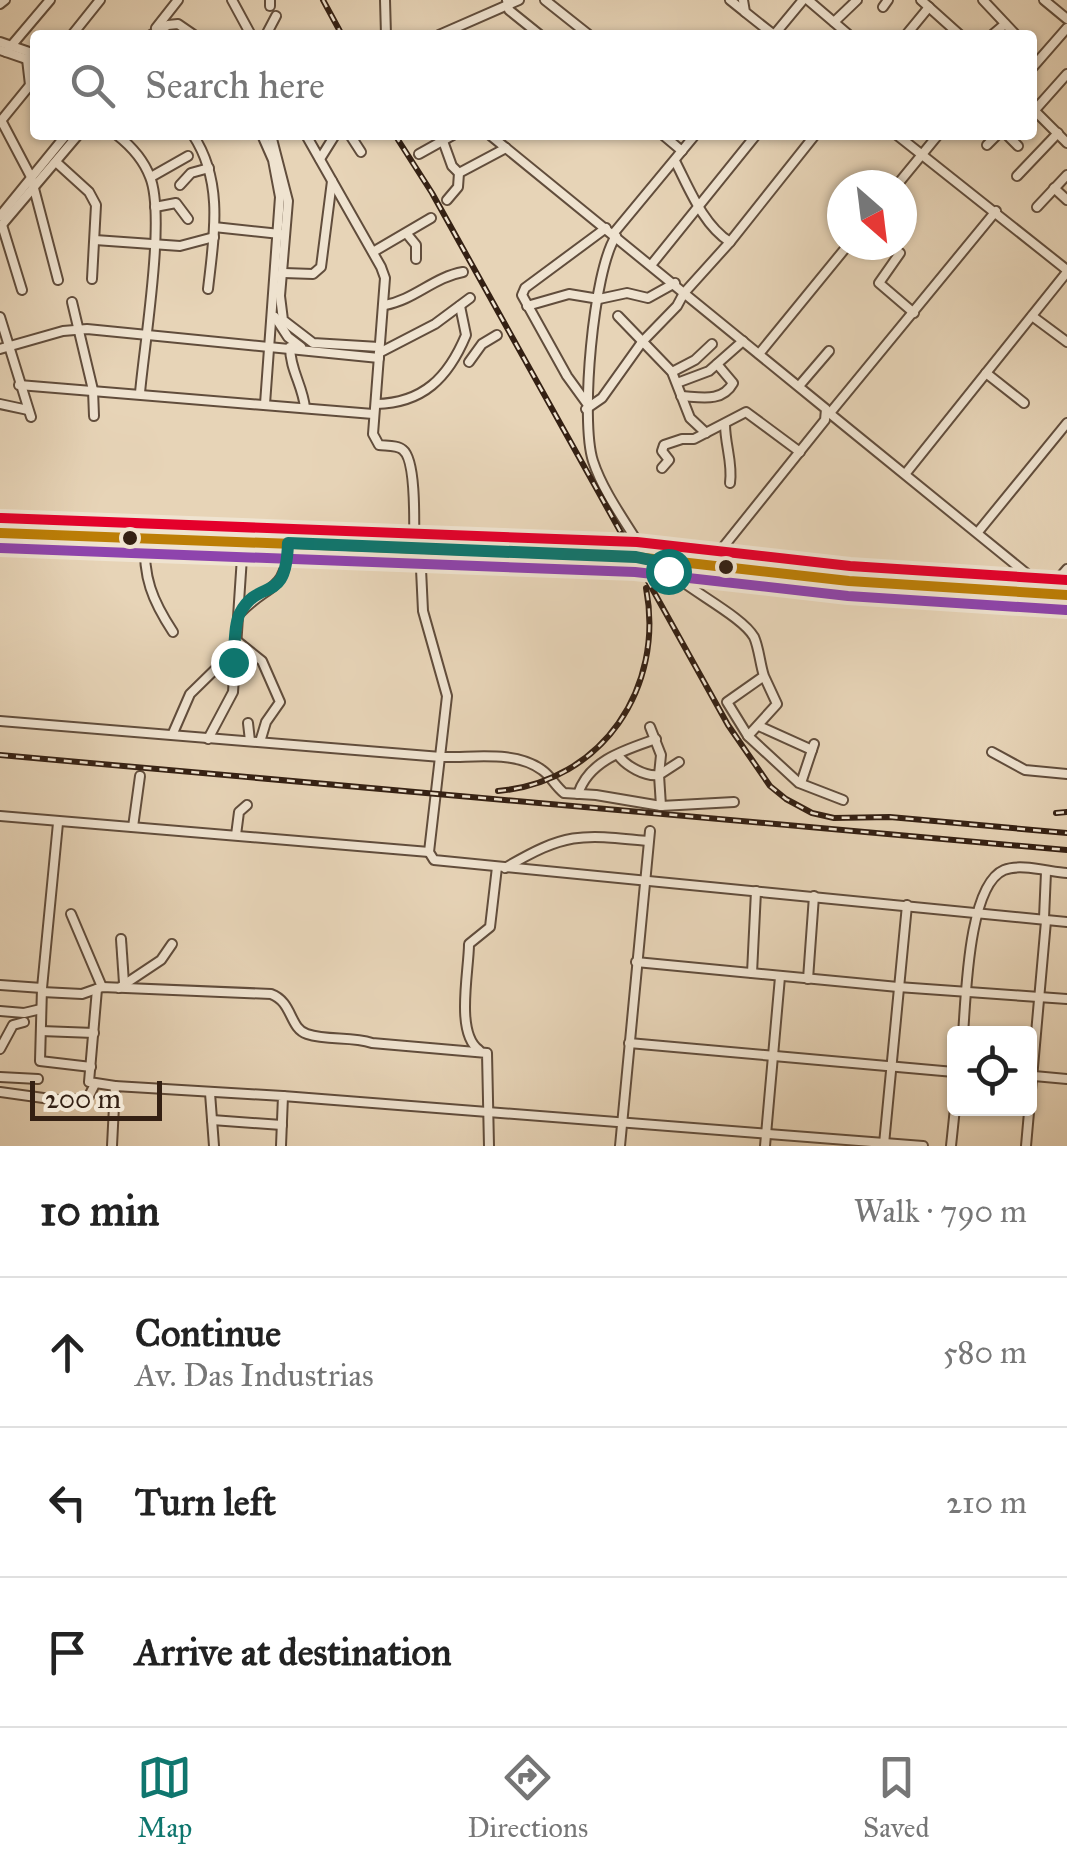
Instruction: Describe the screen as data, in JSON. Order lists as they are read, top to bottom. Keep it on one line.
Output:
{"scale_bar":"200 m","north":"bottom right","page":{"search":"Search here","scale":"200 m","heading":["10 min","Walk · 790 m"],"list":[["Continue","Av. Das Industrias","580 m"],["Turn left","210 m"],"Arrive at destination"],"nav":["Map","Directions","Saved"]}}
